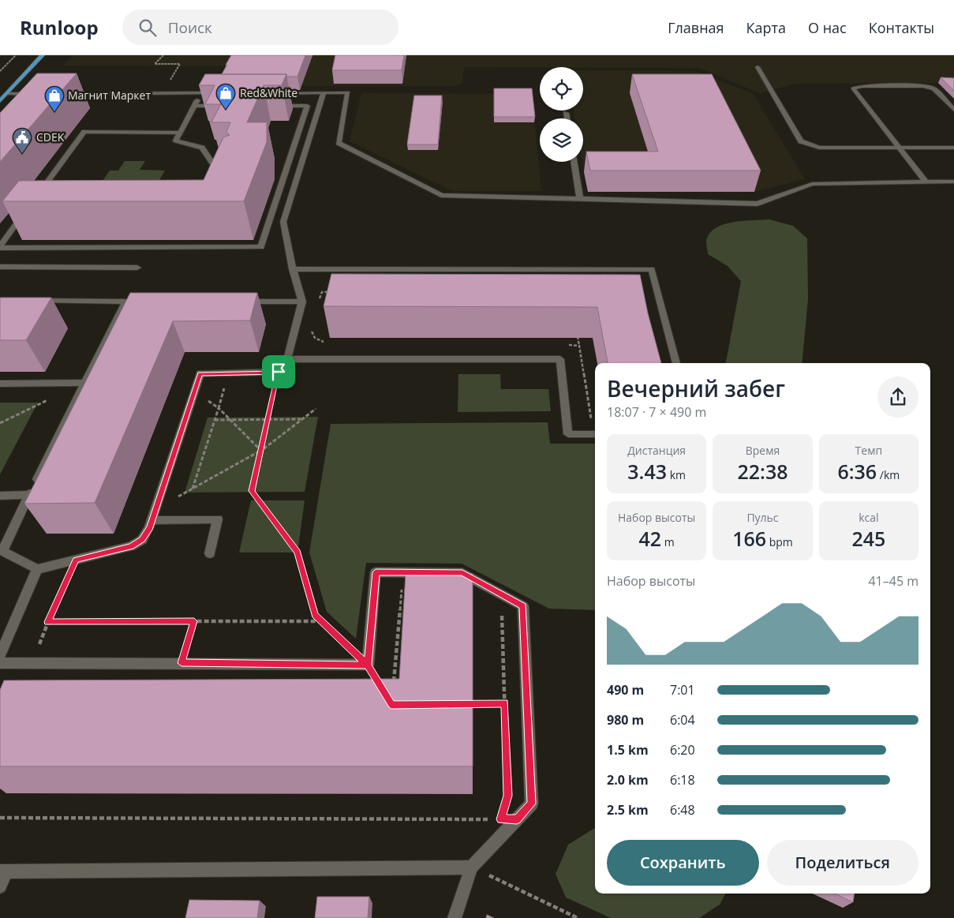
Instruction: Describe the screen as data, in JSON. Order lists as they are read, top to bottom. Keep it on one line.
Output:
{"places":{"shop":["Red&White","Магнит Маркет"],"public building":["CDEK"]},"page":{"header":"Runloop","search":"Поиск","nav":["Главная","Карта","О нас","Контакты"],"heading":["Вечерний забег","18:07 · 7 × 490 m"],"stats":[["Дистанция","3.43 km"],["Время","22:38"],["Темп","6:36 /km"],["Набор высоты","42 m"],["Пульс","166 bpm"],["kcal","245"]],"chart":["Набор высоты","41–45 m"],"list":[{"name":"490 m","note":"7:01"},{"name":"980 m","note":"6:04"},{"name":"1.5 km","note":"6:20"},{"name":"2.0 km","note":"6:18"},{"name":"2.5 km","note":"6:48"}],"buttons":["Сохранить","Поделиться"]}}
